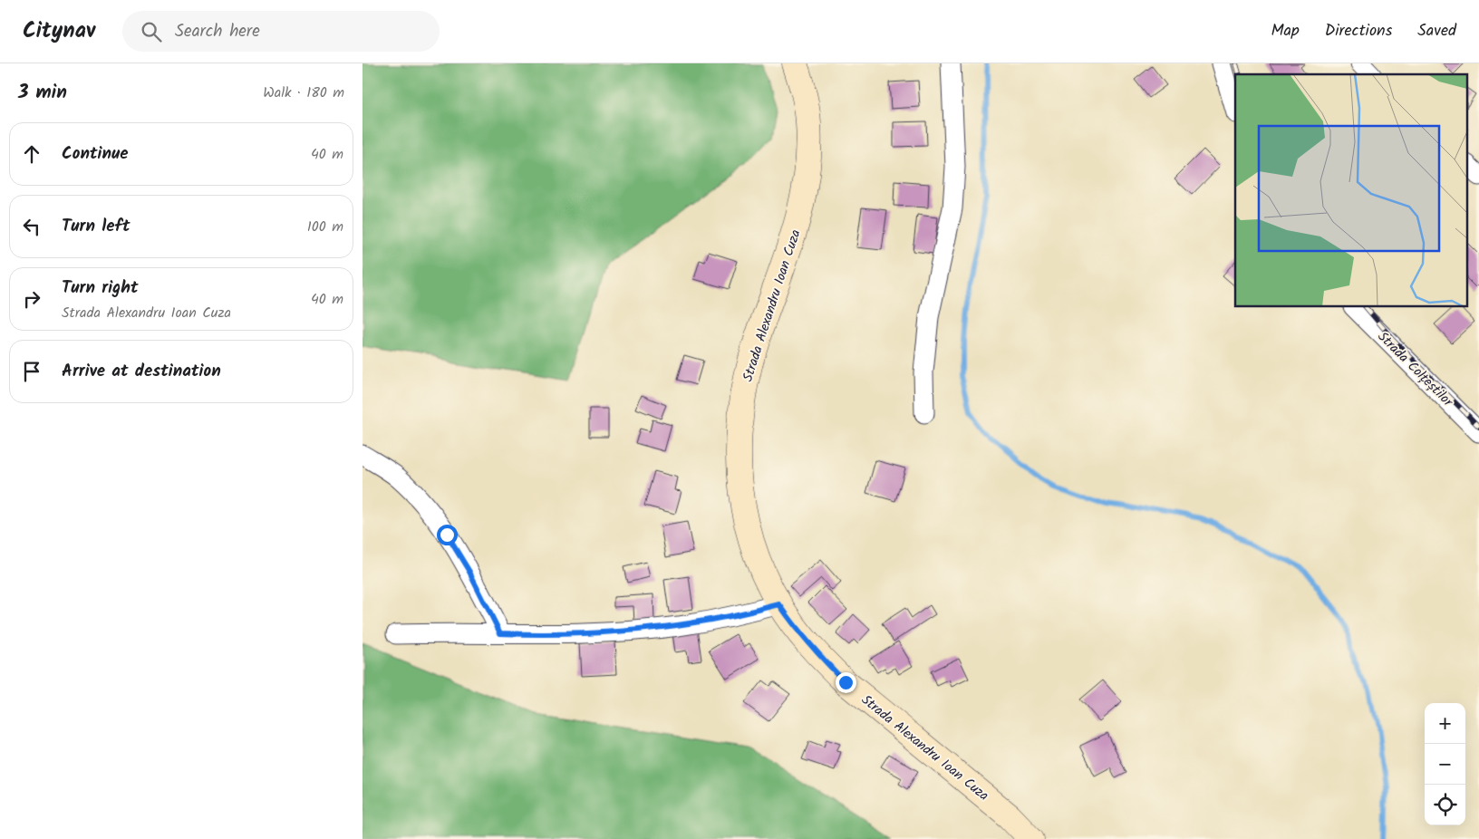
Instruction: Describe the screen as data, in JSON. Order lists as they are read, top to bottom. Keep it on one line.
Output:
{"streets":{"main road":["Strada Alexandru Ioan Cuza"],"street":["Strada Colțeștilor"]},"page":{"header":"Citynav","search":"Search here","nav":["Map","Directions","Saved"],"heading":["3 min","Walk · 180 m"],"list":[["Continue","40 m"],["Turn left","100 m"],["Turn right","Strada Alexandru Ioan Cuza","40 m"],"Arrive at destination"],"map_buttons":["+","−"]}}
